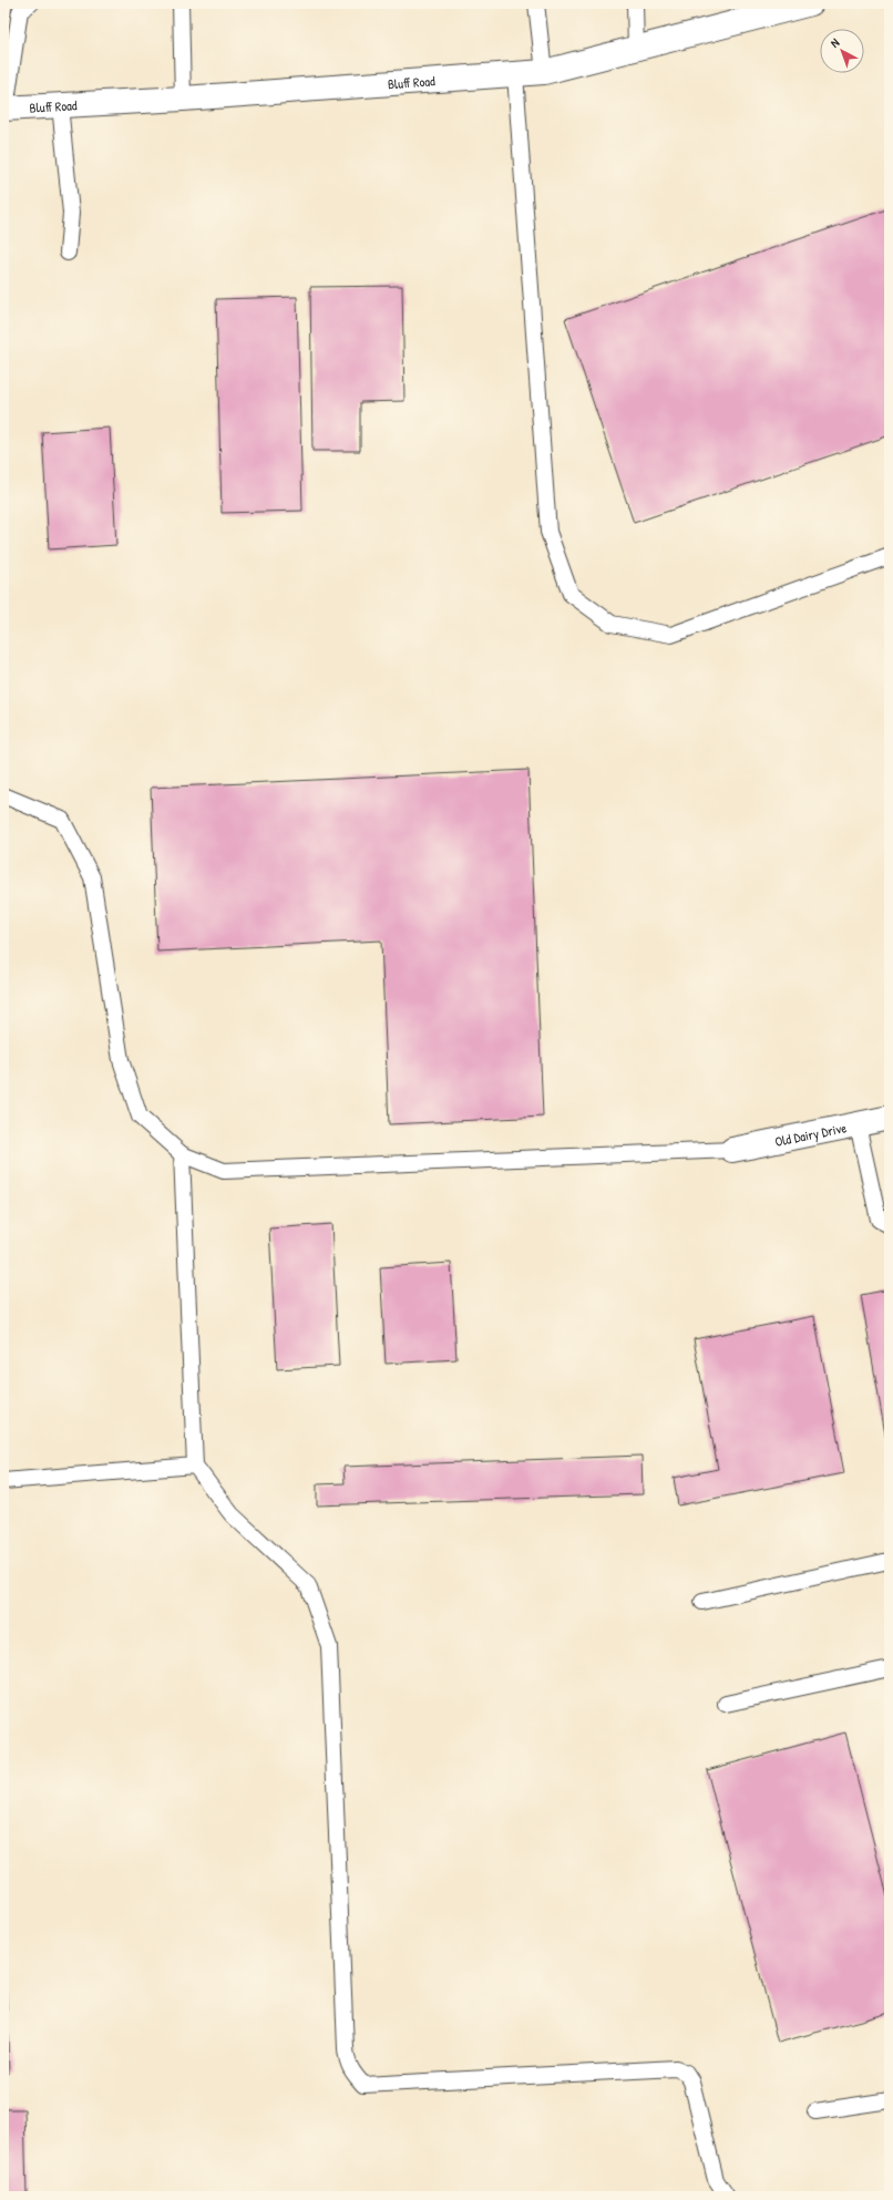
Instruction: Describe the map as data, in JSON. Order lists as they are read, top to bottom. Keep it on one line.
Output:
{"streets":{"main road":["Bluff Road","Old Dairy Drive"]},"north":"top left"}
